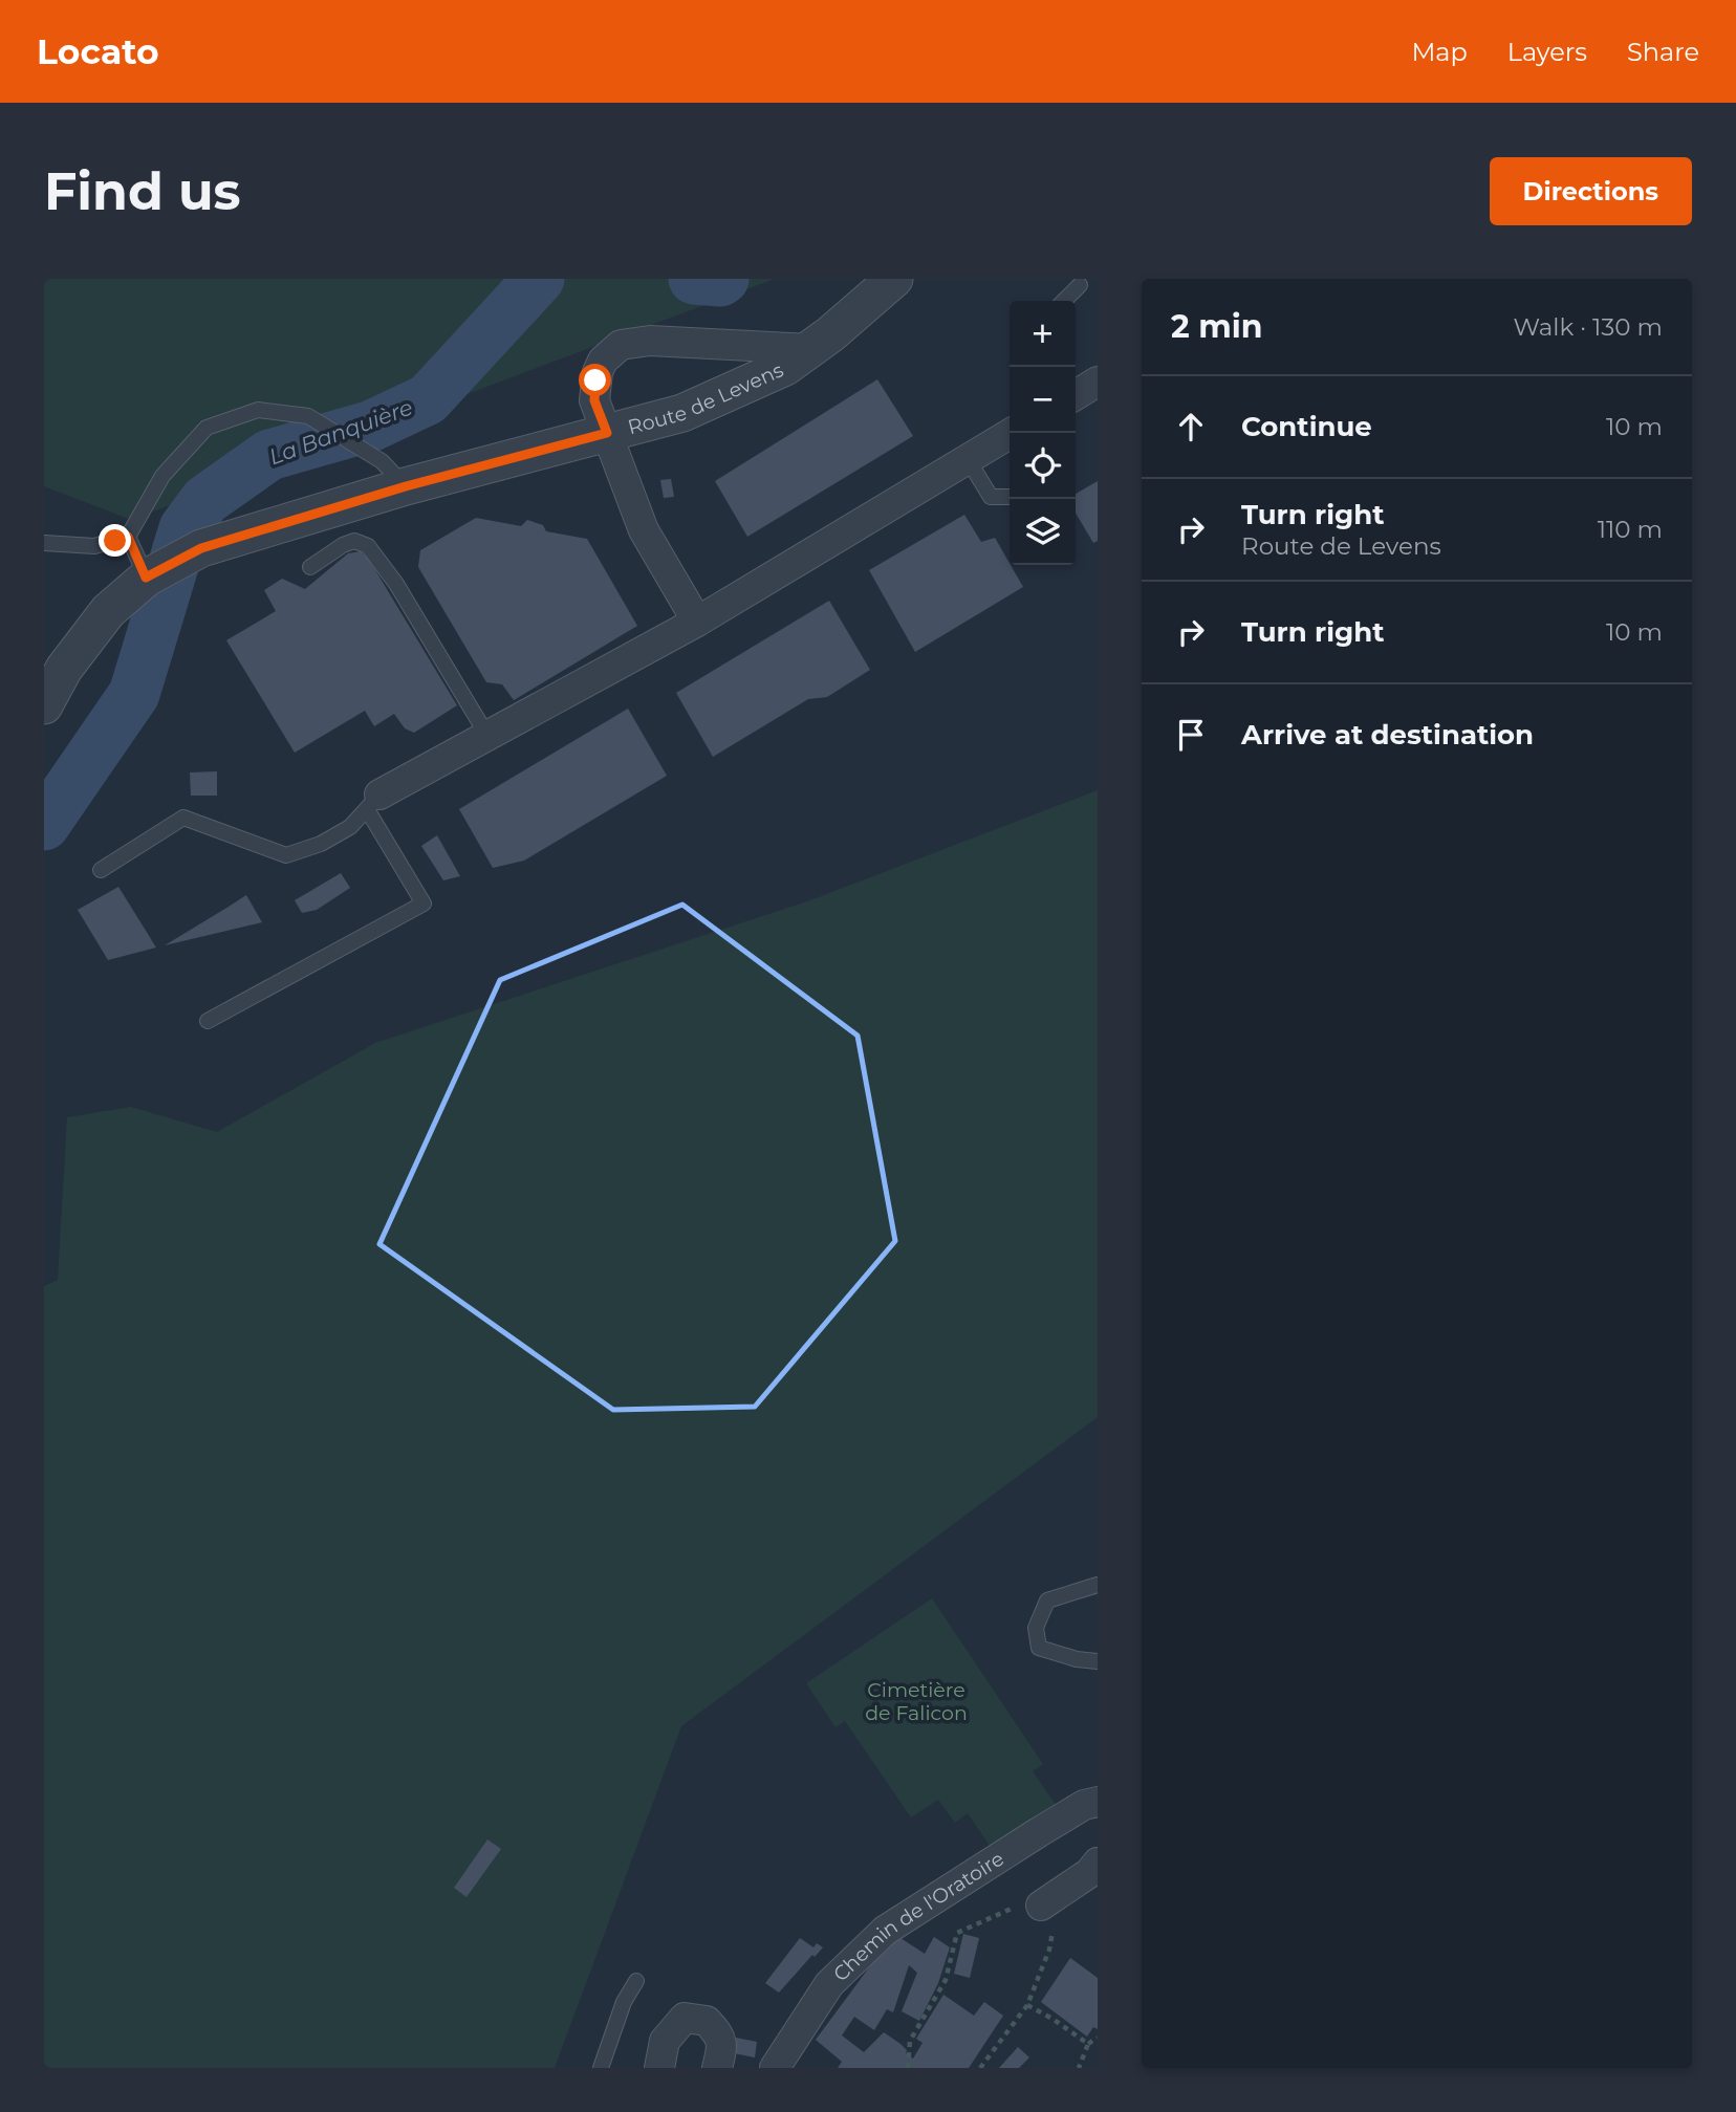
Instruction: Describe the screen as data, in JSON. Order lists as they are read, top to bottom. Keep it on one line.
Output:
{"streets":{"street":["Route de Levens","Chemin de l'Oratoire"]},"water":["La Banquière"],"parks":["Cimetière de Falicon"],"page":{"header":"Locato","nav":["Map","Layers","Share"],"buttons":"Directions","title":"Find us","heading":["2 min","Walk · 130 m"],"map_buttons":["+","−"],"list":[["Continue","10 m"],["Turn right","Route de Levens","110 m"],["Turn right","10 m"],"Arrive at destination"]}}
